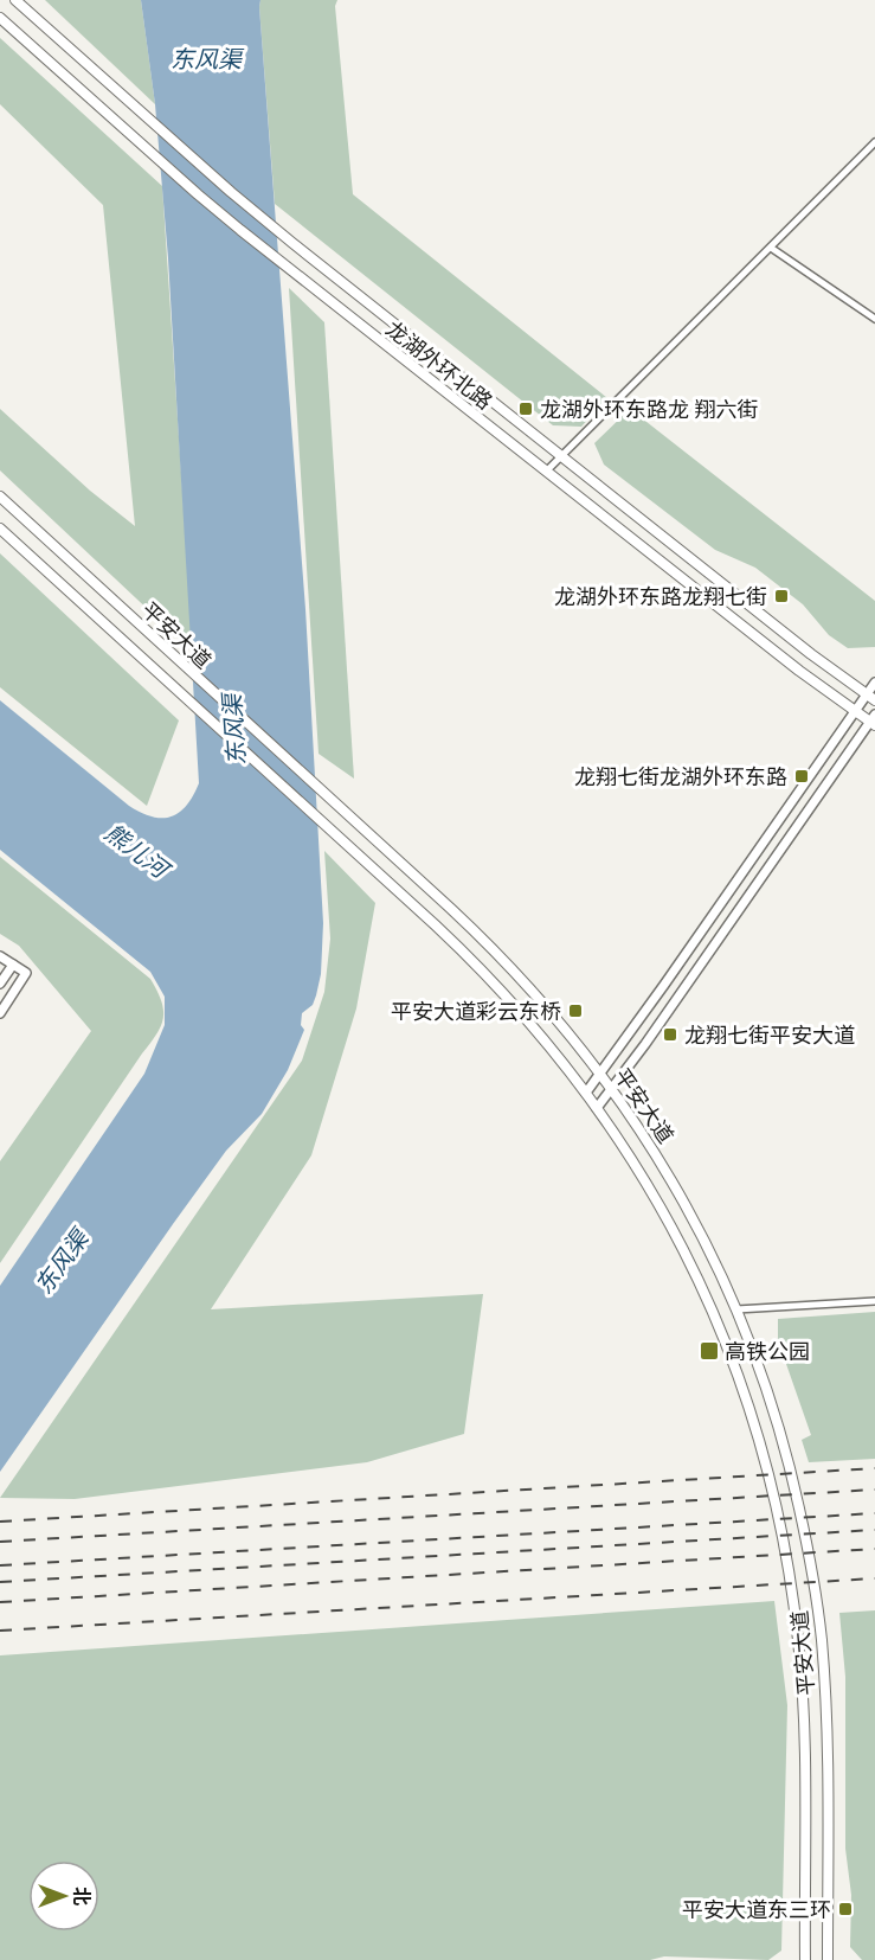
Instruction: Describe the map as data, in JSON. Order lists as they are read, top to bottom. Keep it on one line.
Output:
{"streets":{"main road":["龙湖外环北路","平安大道"]},"water":["东风渠","熊儿河"],"places":{"transit":["龙湖外环东路龙 翔六街","龙湖外环东路龙翔七街","龙翔七街龙湖外环东路","平安大道彩云东桥","龙翔七街平安大道","高铁公园","平安大道东三环"]},"north":"right"}
